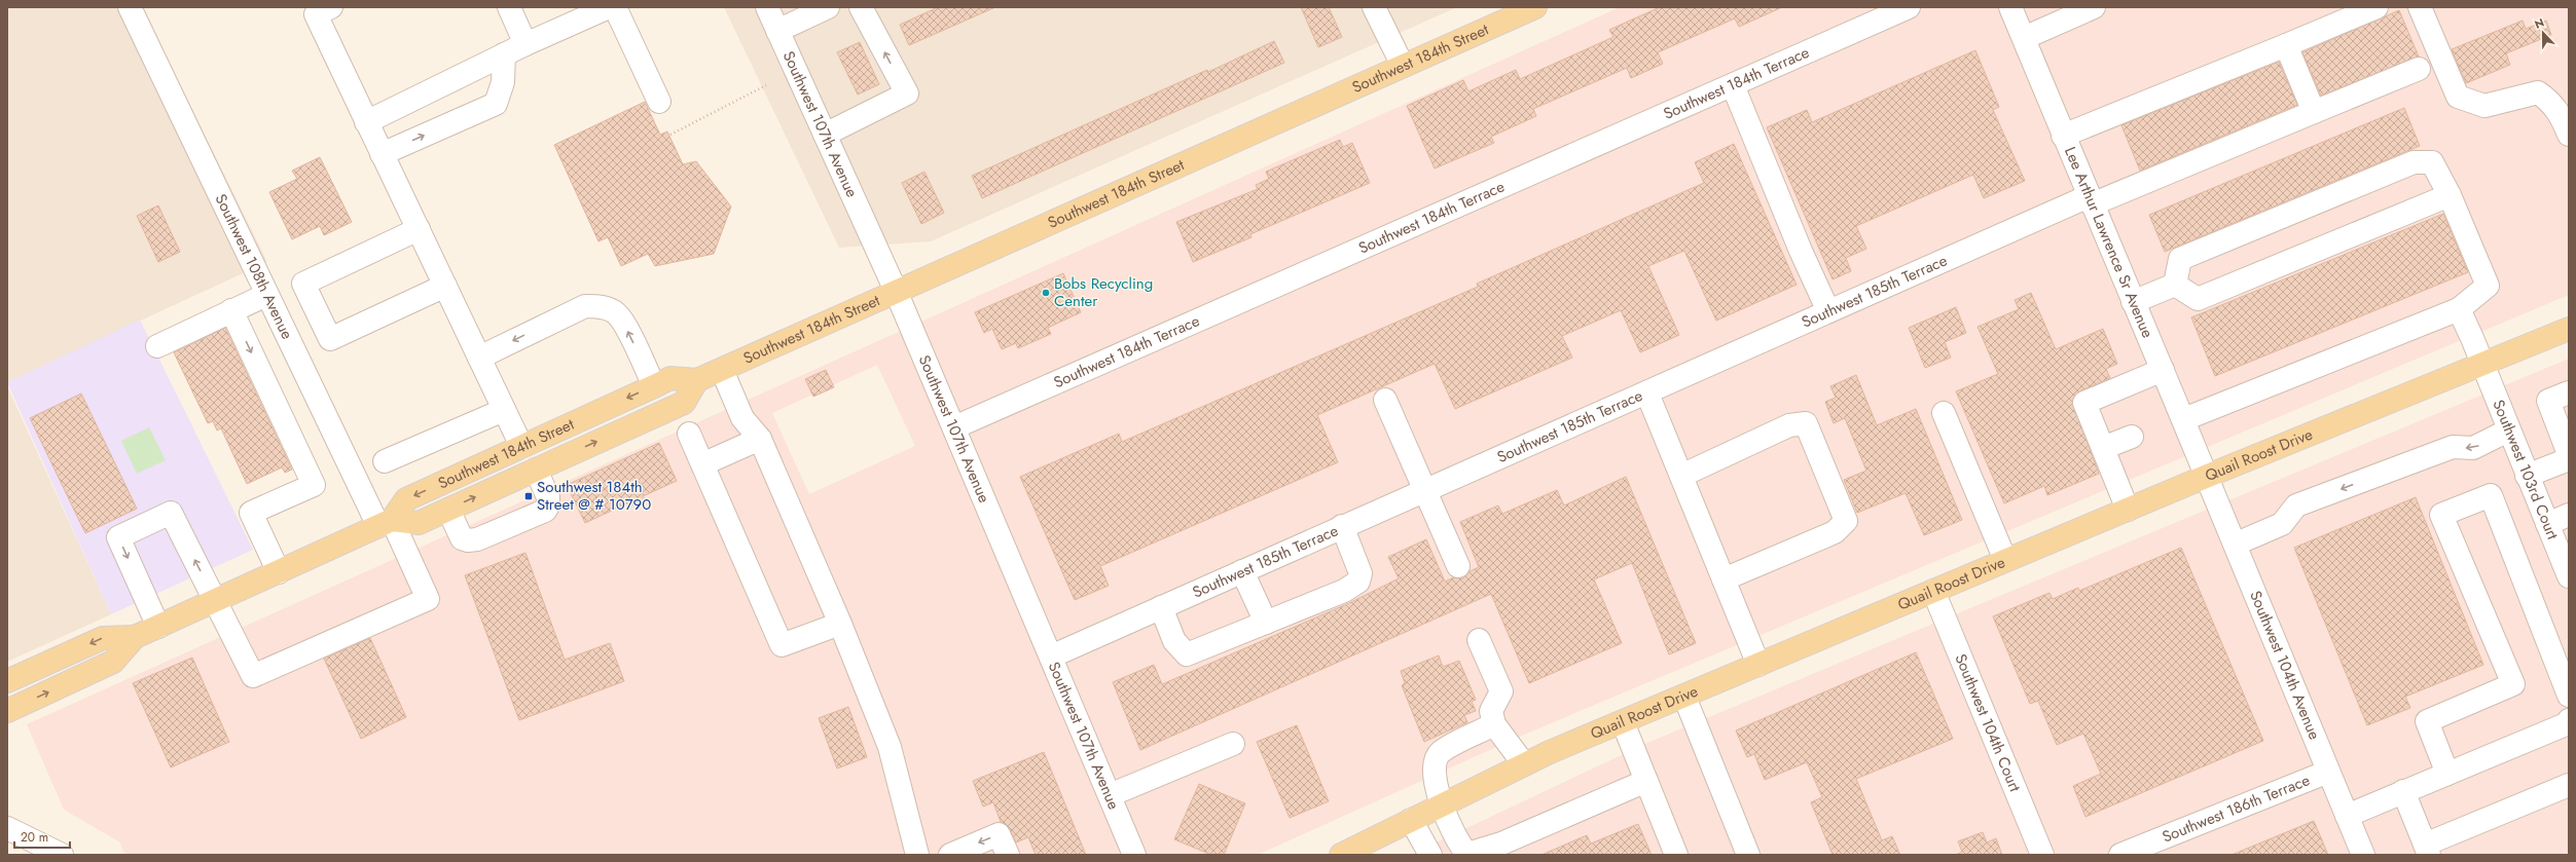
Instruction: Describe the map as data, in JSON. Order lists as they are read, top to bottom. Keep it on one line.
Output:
{"streets":{"main road":["Southwest 184th Street","Quail Roost Drive"],"street":["Southwest 184th Terrace","Southwest 107th Avenue","Lee Arthur Lawrence Sr Avenue","Southwest 108th Avenue","Southwest 185th Terrace","Southwest 103rd Court","Southwest 104th Avenue","Southwest 104th Court","Southwest 186th Terrace"]},"crossings":[["Southwest 184th Street","Southwest 107th Avenue"],["Southwest 184th Street","Southwest 108th Avenue"],["Southwest 184th Terrace","Southwest 107th Avenue"],["Southwest 107th Avenue","Southwest 185th Terrace"],["Lee Arthur Lawrence Sr Avenue","Southwest 185th Terrace"],["Lee Arthur Lawrence Sr Avenue","Quail Roost Drive"],["Lee Arthur Lawrence Sr Avenue","Southwest 104th Avenue"],["Quail Roost Drive","Southwest 103rd Court"],["Quail Roost Drive","Southwest 104th Avenue"],["Quail Roost Drive","Southwest 104th Court"],["Southwest 104th Avenue","Southwest 186th Terrace"]],"places":{"other":["Bobs Recycling Center"],"transit":["Southwest 184th Street @ # 10790"]},"scale_bar":"20 m","north":"top"}
